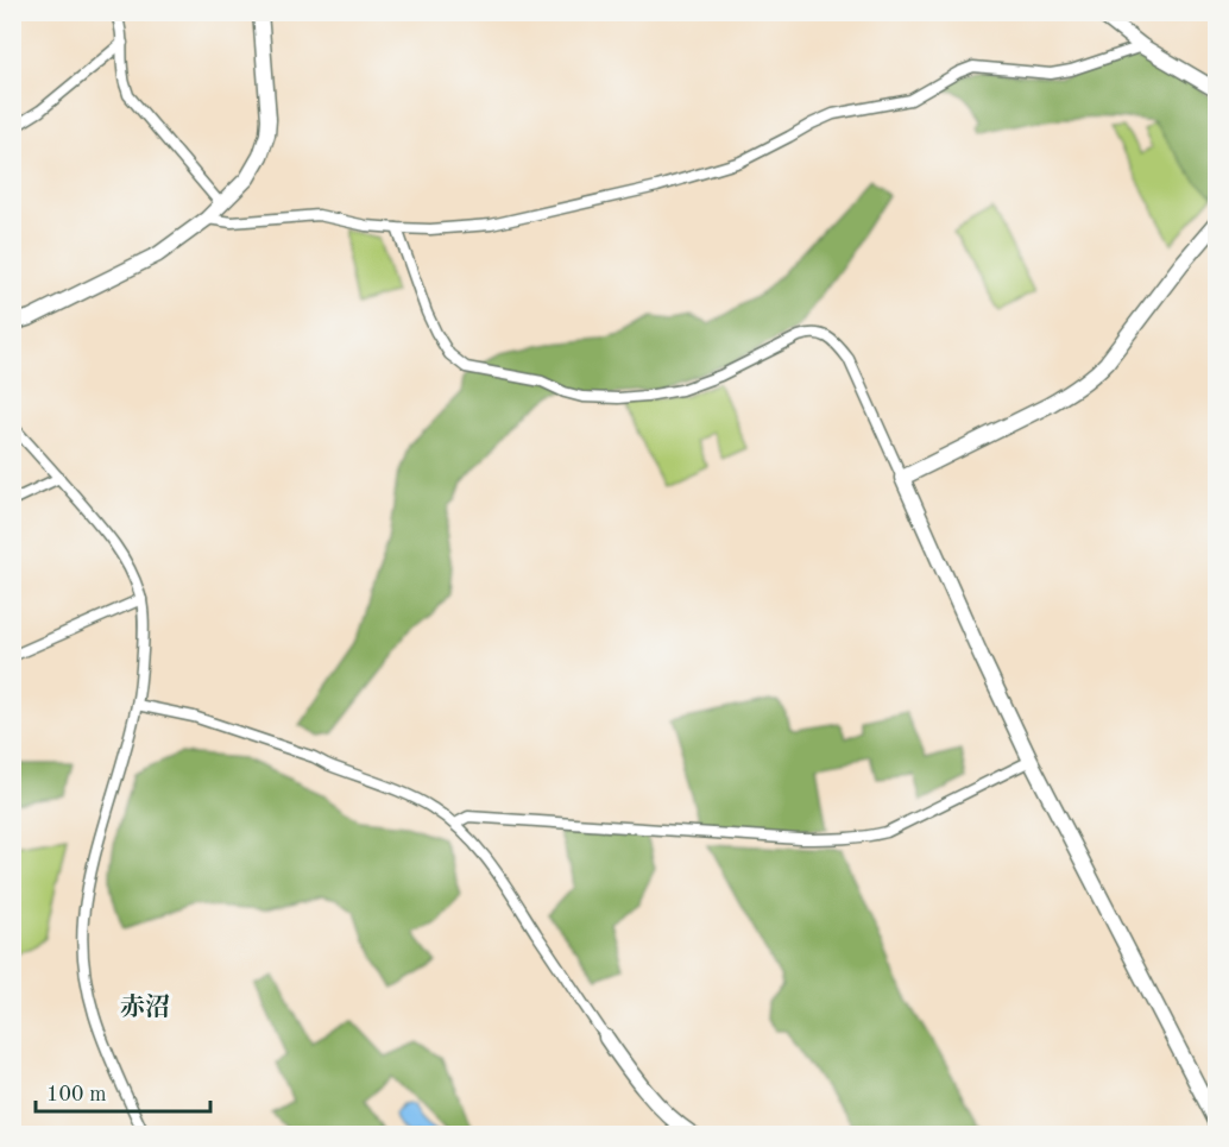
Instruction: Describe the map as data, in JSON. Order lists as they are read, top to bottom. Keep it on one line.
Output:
{"districts":["赤沼"],"scale_bar":"100 m"}
